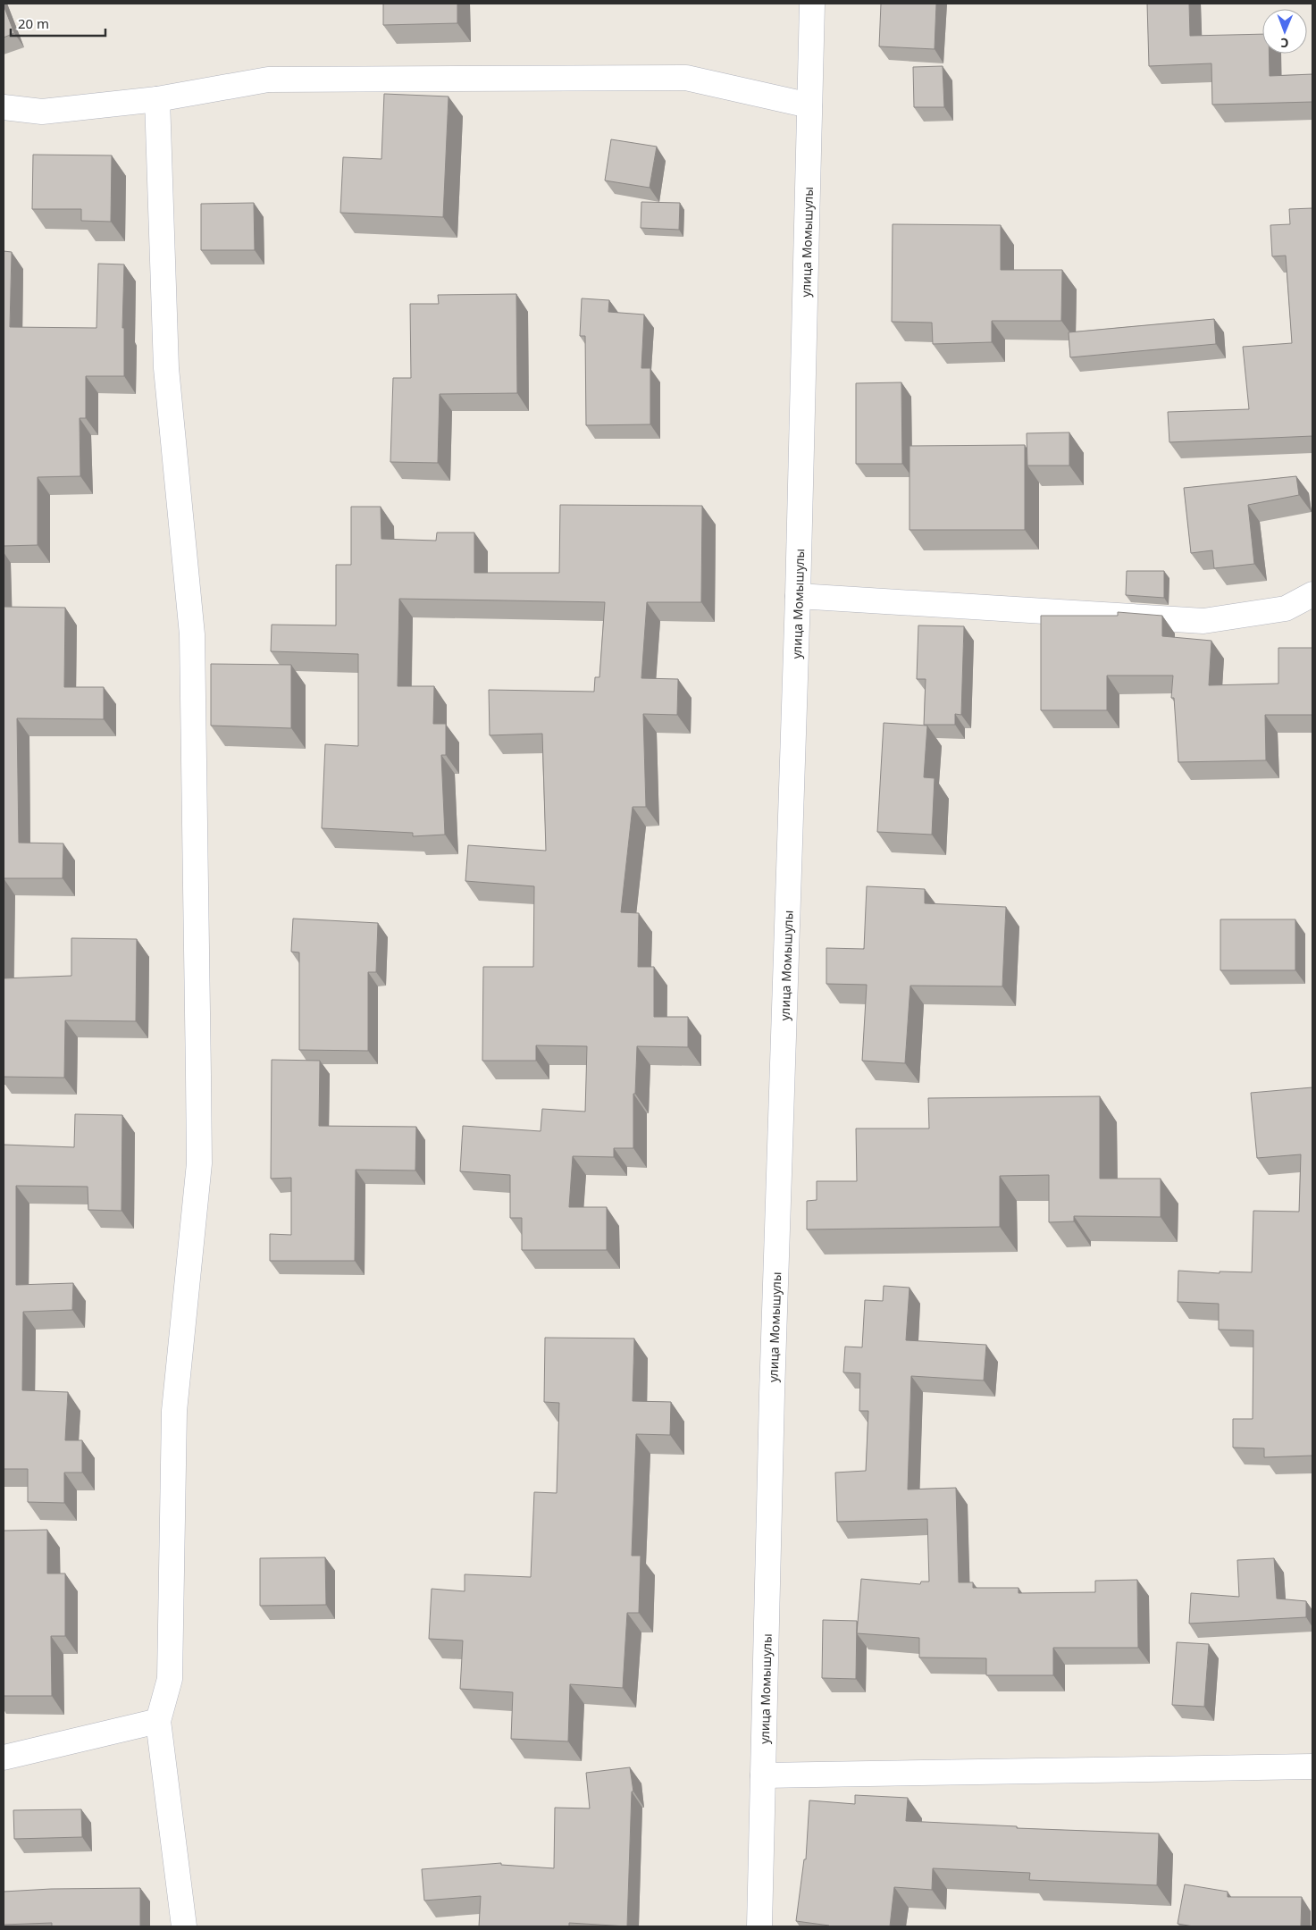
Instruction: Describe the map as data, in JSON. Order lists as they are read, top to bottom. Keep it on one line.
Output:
{"streets":{"street":["улица Момышулы"]},"scale_bar":"20 m","north":"bottom"}
